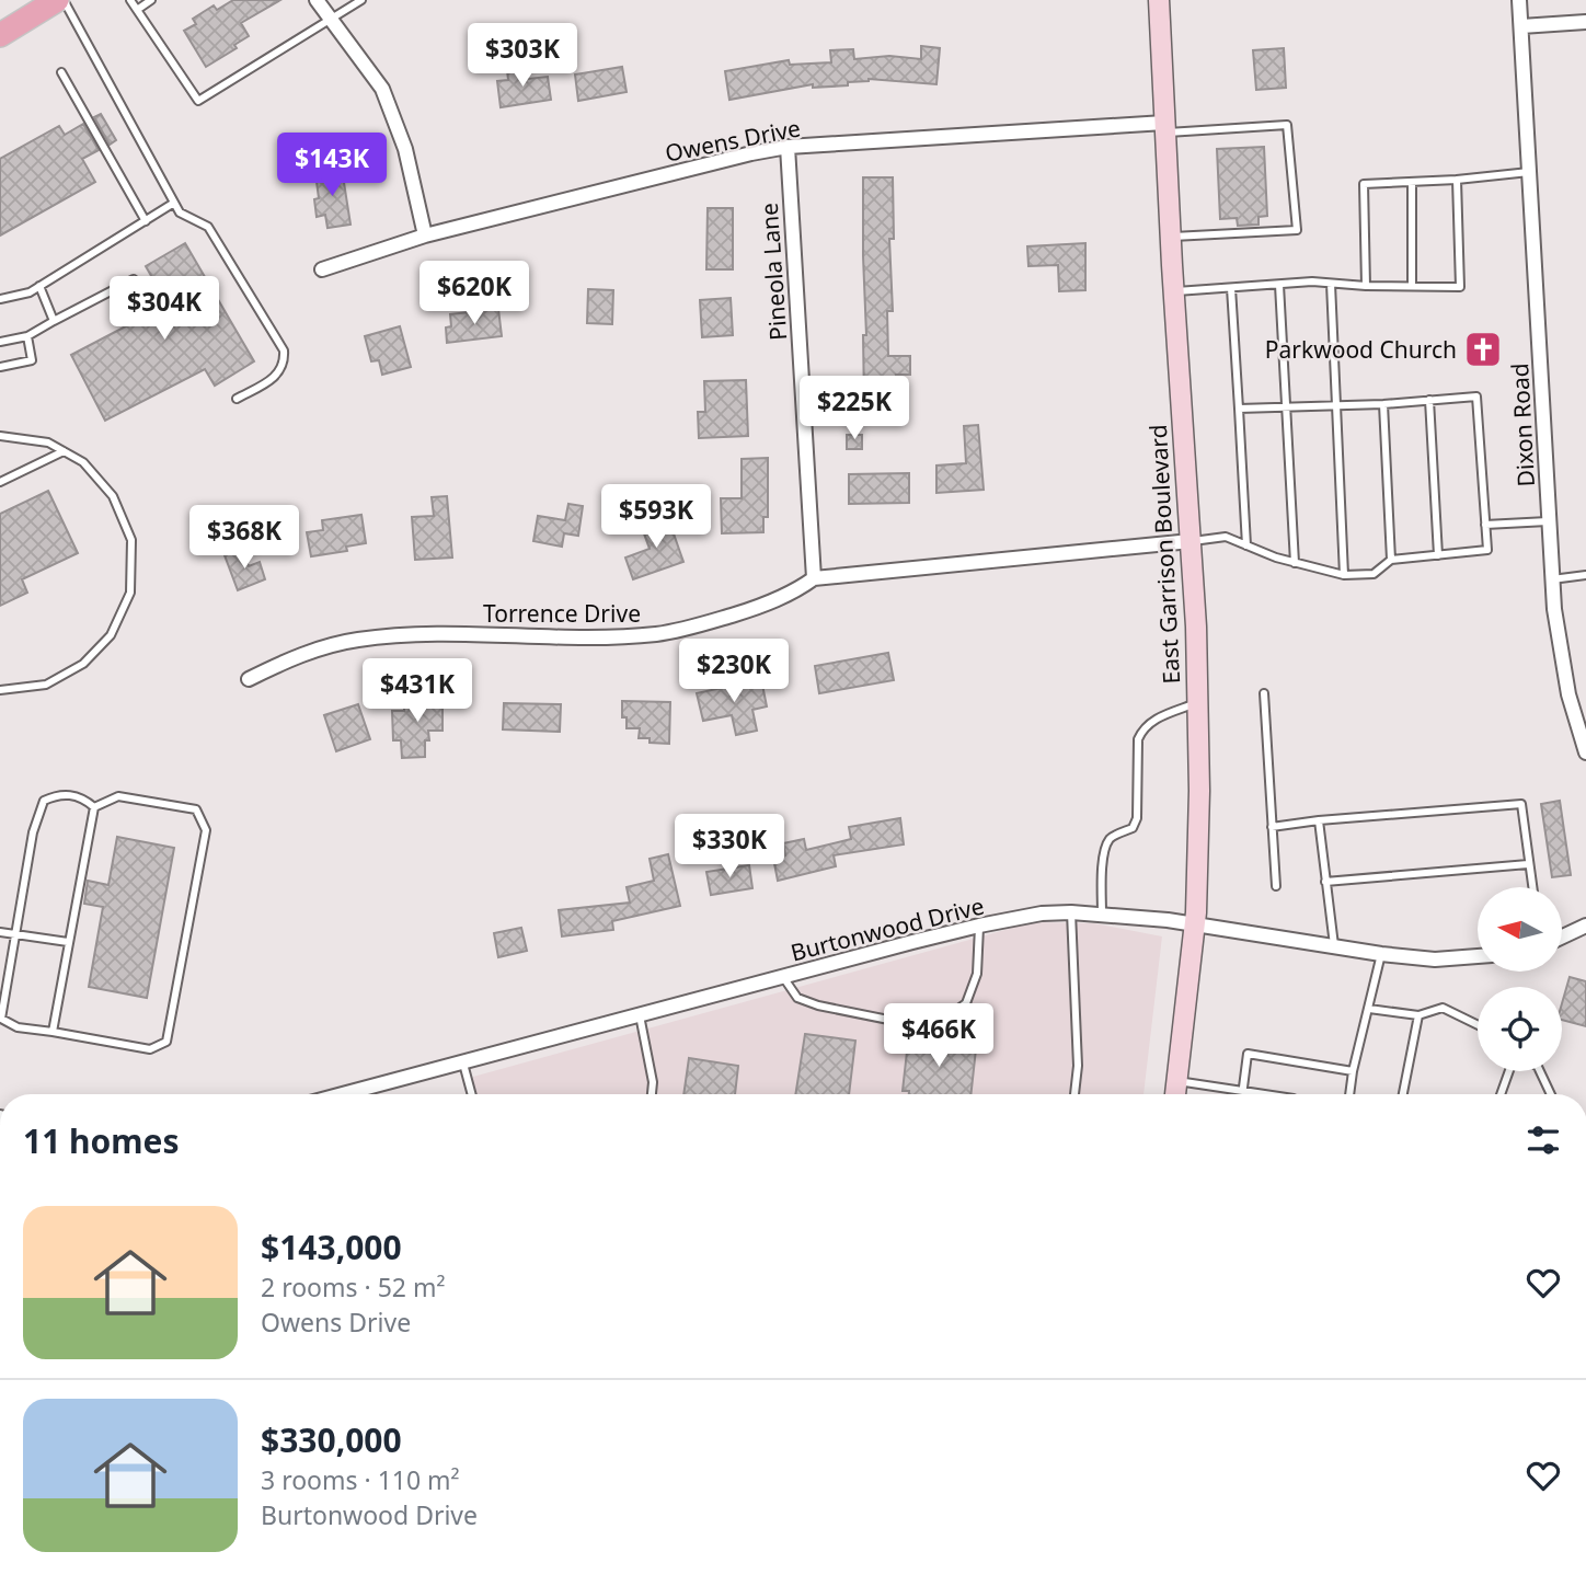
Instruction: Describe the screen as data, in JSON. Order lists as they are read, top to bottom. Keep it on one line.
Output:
{"streets":{"main road":["East Garrison Boulevard"],"street":["Owens Drive","Pineola Lane","Dixon Road","Torrence Drive","Burtonwood Drive"]},"crossings":[["Owens Drive","Pineola Lane"],["Owens Drive","East Garrison Boulevard"],["Pineola Lane","Torrence Drive"],["East Garrison Boulevard","Torrence Drive"],["East Garrison Boulevard","Burtonwood Drive"]],"places":{"church":["Parkwood Church"]},"north":"left","page":{"price":["$303K","$143K","$620K","$304K","$225K","$593K","$368K","$230K","$431K","$330K","$466K"],"heading":"11 homes","list":[{"name":"$143,000","note":"2 rooms · 52 m² · Owens Drive"},{"name":"$330,000","note":"3 rooms · 110 m² · Burtonwood Drive"}]}}
